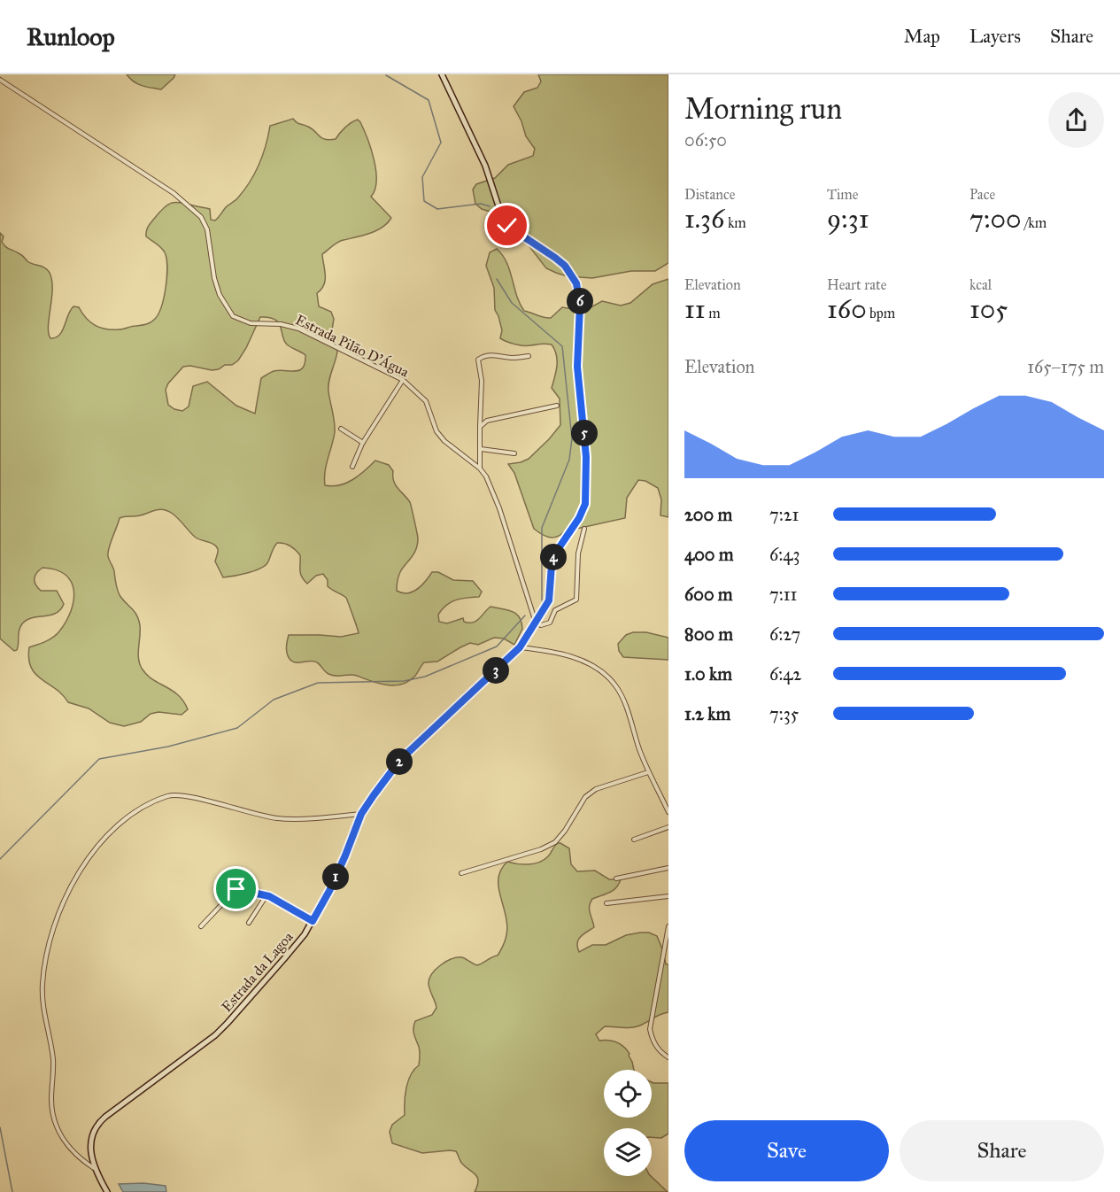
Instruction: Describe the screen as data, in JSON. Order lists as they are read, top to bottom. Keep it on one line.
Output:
{"streets":{"street":["Estrada Pilão D'Água","Estrada da Lagoa"]},"crossings":[["Estrada Pilão D'Água","Estrada da Lagoa"]],"page":{"header":"Runloop","nav":["Map","Layers","Share"],"heading":["Morning run","06:50"],"stats":[["Distance","1.36 km"],["Time","9:31"],["Pace","7:00 /km"],["Elevation","11 m"],["Heart rate","160 bpm"],["kcal","105"]],"pins":["6","5","4","3","2","1"],"chart":["Elevation","165–175 m"],"list":[{"name":"200 m","note":"7:21"},{"name":"400 m","note":"6:43"},{"name":"600 m","note":"7:11"},{"name":"800 m","note":"6:27"},{"name":"1.0 km","note":"6:42"},{"name":"1.2 km","note":"7:35"}],"buttons":["Save","Share"]}}
